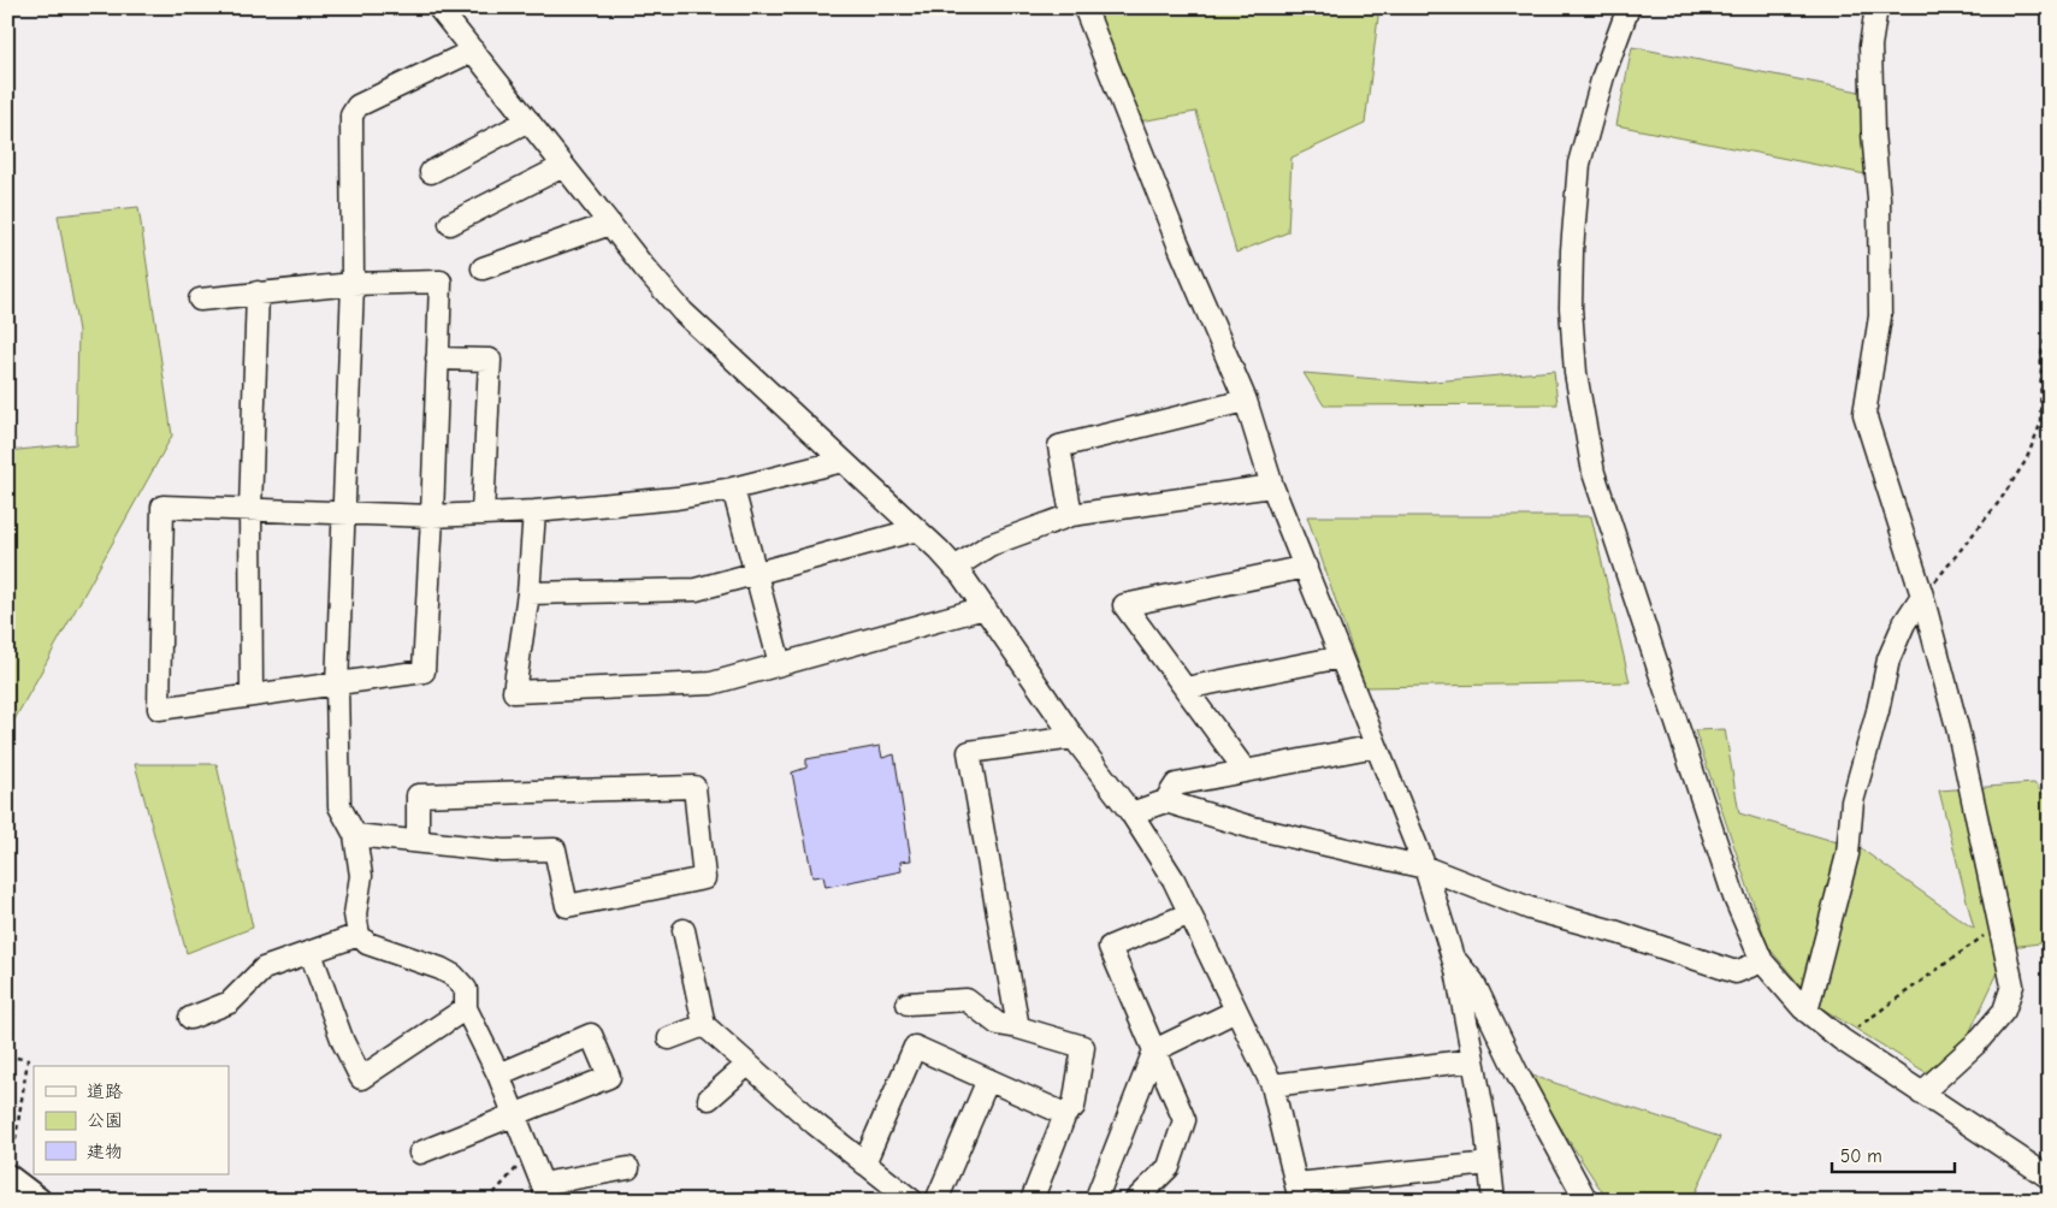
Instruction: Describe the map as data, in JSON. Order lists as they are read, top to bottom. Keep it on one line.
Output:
{"legend":["道路","公園","建物"],"scale_bar":"50 m"}
